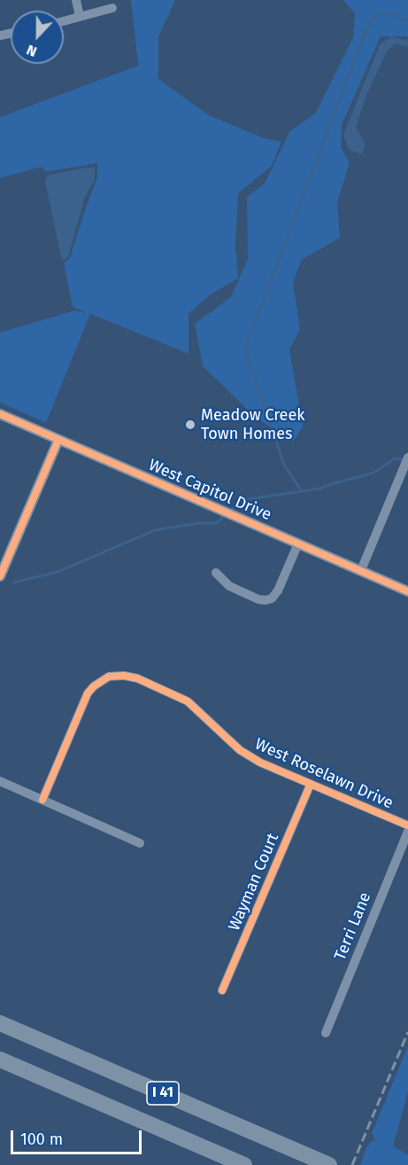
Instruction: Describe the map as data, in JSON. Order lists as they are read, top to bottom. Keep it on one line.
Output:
{"streets":{"highway":["I 41"],"street":["West Capitol Drive","West Roselawn Drive","Wayman Court","Terri Lane"]},"crossings":[["West Roselawn Drive","Wayman Court"]],"places":["Meadow Creek Town Homes"],"scale_bar":"100 m","north":"bottom"}
